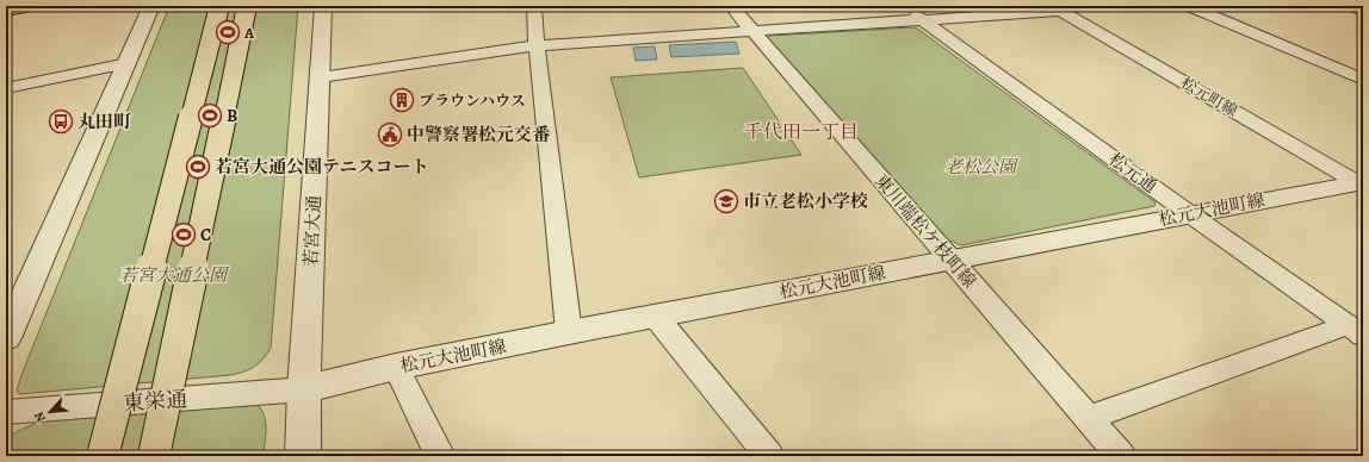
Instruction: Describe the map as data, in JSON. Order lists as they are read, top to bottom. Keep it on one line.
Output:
{"streets":{"street":["松元町線","松元通","松元大池町線","若宮大通","東川端松ケ枝町線","東栄通"]},"crossings":[["松元町線","松元大池町線"],["松元通","松元大池町線"],["松元大池町線","若宮大通"],["松元大池町線","東川端松ケ枝町線"],["松元大池町線","東栄通"],["若宮大通","東栄通"]],"districts":["千代田一丁目"],"parks":["老松公園","若宮大通公園"],"places":{"sports":["A","B","若宮大通公園テニスコート","C"],"building":["ブラウンハウス"],"bus stop":["丸田町"],"public building":["中警察署松元交番"],"school or university":["市立老松小学校"]},"north":"bottom left"}
